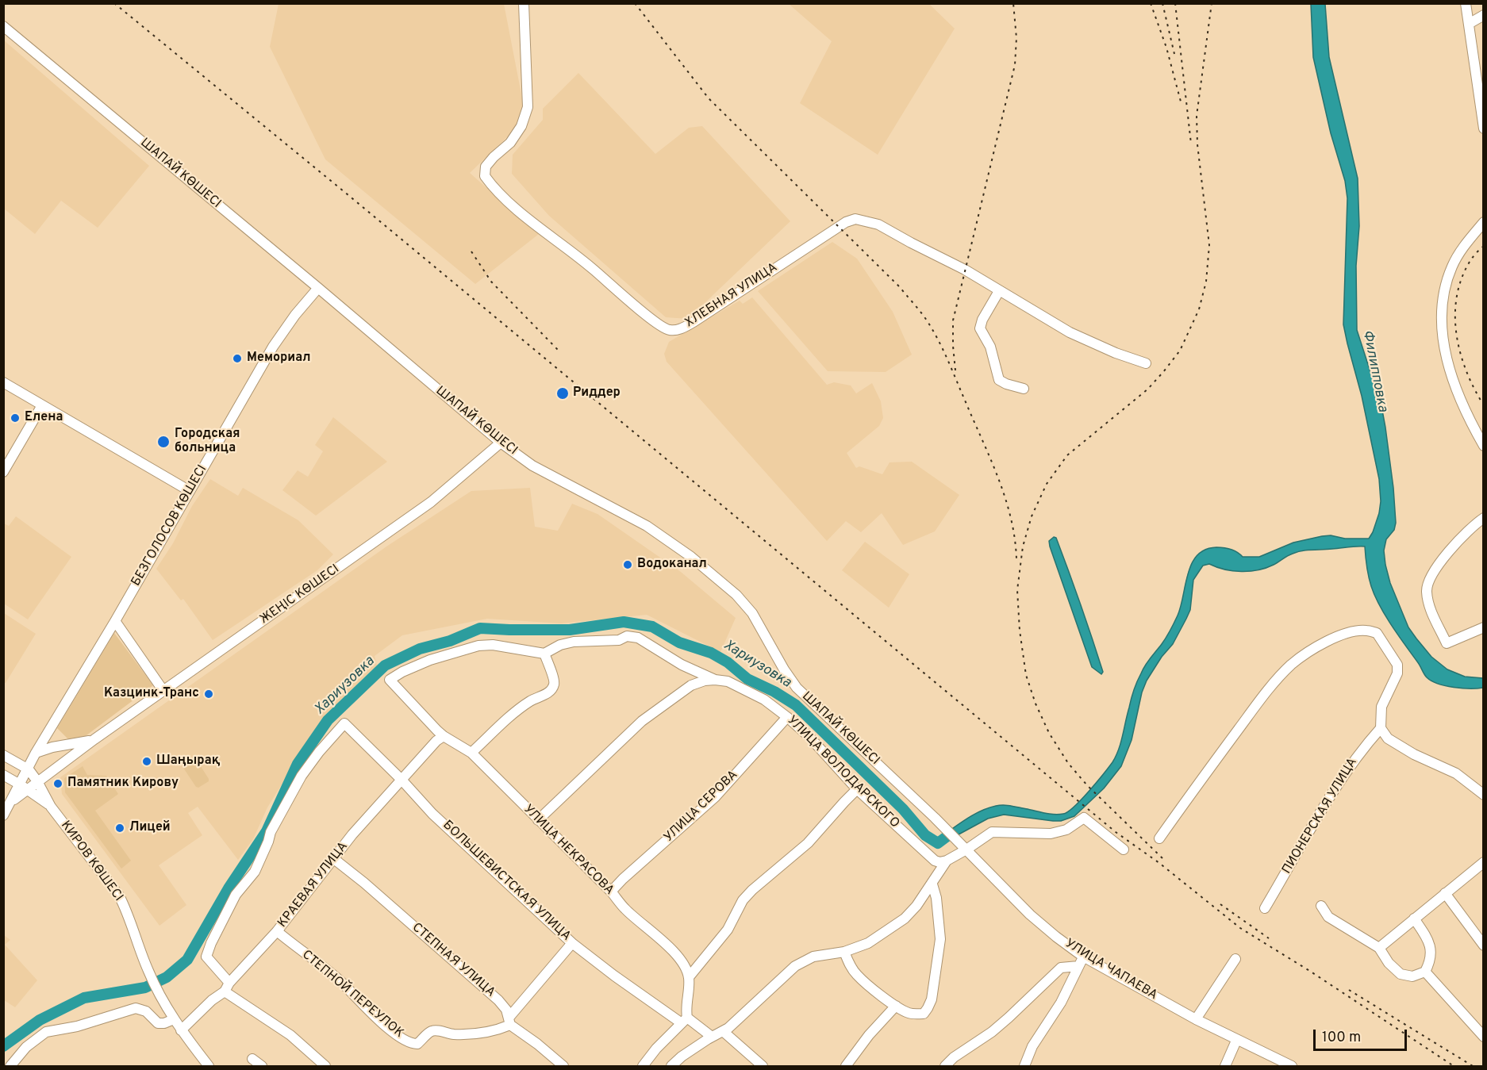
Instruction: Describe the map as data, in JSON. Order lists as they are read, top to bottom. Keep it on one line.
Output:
{"streets":{"street":["ШАПАЙ КӨШЕСІ","ХЛЕБНАЯ УЛИЦА","БЕЗГОЛОСОВ КӨШЕСІ","ЖЕҢІС КӨШЕСІ","УЛИЦА ВОЛОДАРСКОГО","УЛИЦА СЕРОВА","ПИОНЕРСКАЯ УЛИЦА","УЛИЦА НЕКРАСОВА","КИРОВ КӨШЕСІ","БОЛЬШЕВИСТСКАЯ УЛИЦА","КРАЕВАЯ УЛИЦА","СТЕПНАЯ УЛИЦА","УЛИЦА ЧАПАЕВА","СТЕПНОЙ ПЕРЕУЛОК"]},"crossings":[["ШАПАЙ КӨШЕСІ","БЕЗГОЛОСОВ КӨШЕСІ"],["ШАПАЙ КӨШЕСІ","ЖЕҢІС КӨШЕСІ"],["ШАПАЙ КӨШЕСІ","УЛИЦА ЧАПАЕВА"],["БЕЗГОЛОСОВ КӨШЕСІ","ЖЕҢІС КӨШЕСІ"],["УЛИЦА ВОЛОДАРСКОГО","УЛИЦА СЕРОВА"],["УЛИЦА ВОЛОДАРСКОГО","УЛИЦА НЕКРАСОВА"],["УЛИЦА СЕРОВА","УЛИЦА НЕКРАСОВА"],["УЛИЦА НЕКРАСОВА","КРАЕВАЯ УЛИЦА"],["БОЛЬШЕВИСТСКАЯ УЛИЦА","КРАЕВАЯ УЛИЦА"],["КРАЕВАЯ УЛИЦА","СТЕПНАЯ УЛИЦА"],["КРАЕВАЯ УЛИЦА","СТЕПНОЙ ПЕРЕУЛОК"],["СТЕПНАЯ УЛИЦА","СТЕПНОЙ ПЕРЕУЛОК"]],"water":["Филипповка","Хариузовка"],"places":["Мемориал","Риддер","Елена","Городская больница","Водоканал","Казцинк-Транс","Шаңырақ","Памятник Кирову","Лицей"],"scale_bar":"100 m"}
